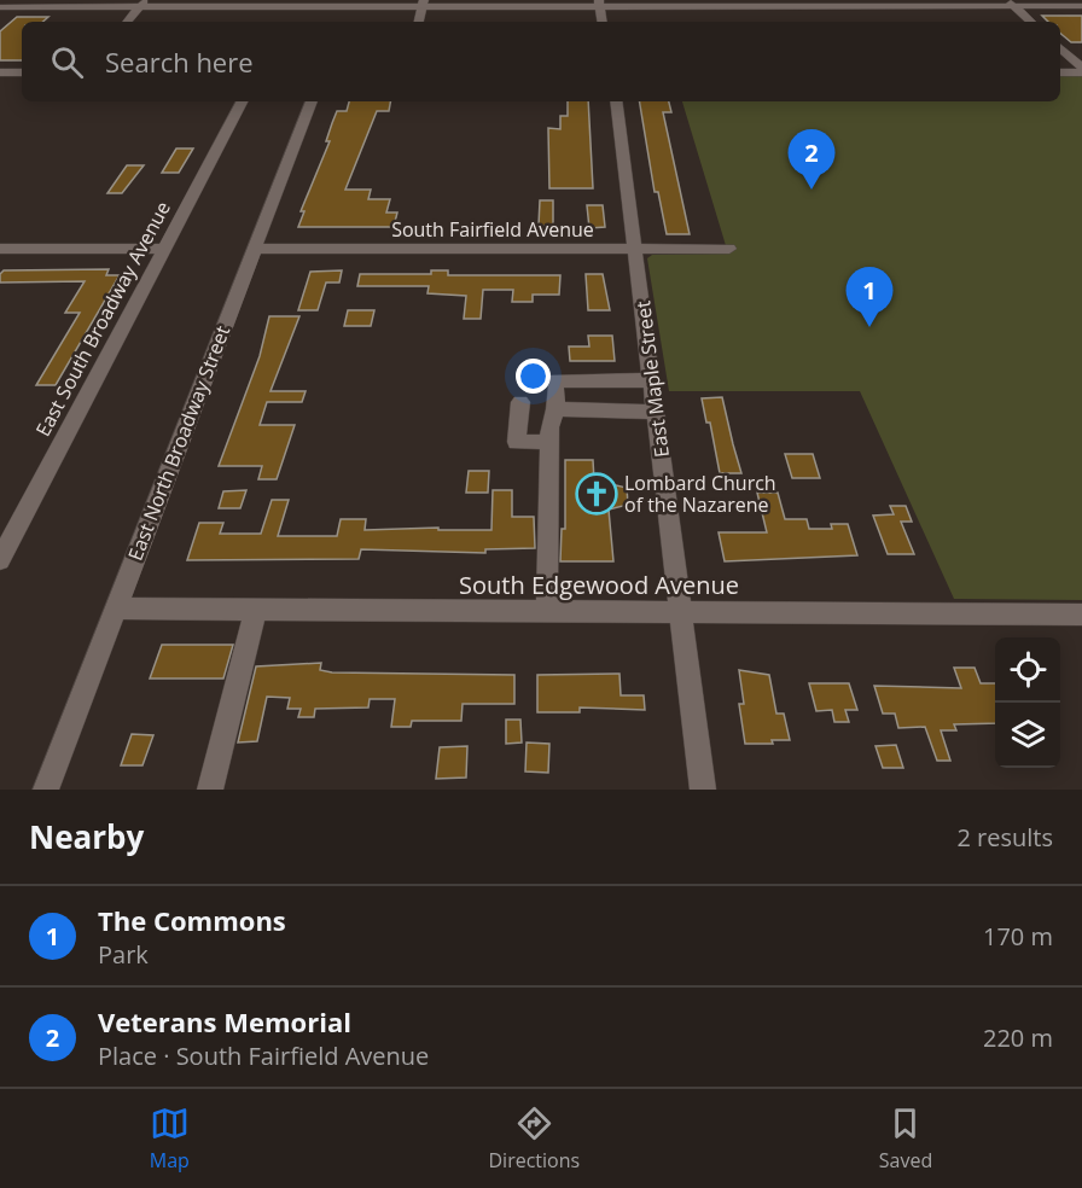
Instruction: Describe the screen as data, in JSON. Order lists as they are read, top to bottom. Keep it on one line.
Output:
{"streets":{"street":["South Fairfield Avenue","East South Broadway Avenue","East Maple Street","East North Broadway Street","South Edgewood Avenue"]},"crossings":[["South Fairfield Avenue","East Maple Street"],["South Fairfield Avenue","East North Broadway Street"],["East Maple Street","South Edgewood Avenue"],["East North Broadway Street","South Edgewood Avenue"]],"places":{"church":["Lombard Church of the Nazarene"]},"page":{"search":"Search here","pins":["2","1"],"heading":["Nearby","2 results"],"list":[{"mark":"1","name":"The Commons","note":"Park","value":"170 m"},{"mark":"2","name":"Veterans Memorial","note":"Place · South Fairfield Avenue","value":"220 m"}],"nav":["Map","Directions","Saved"]}}
